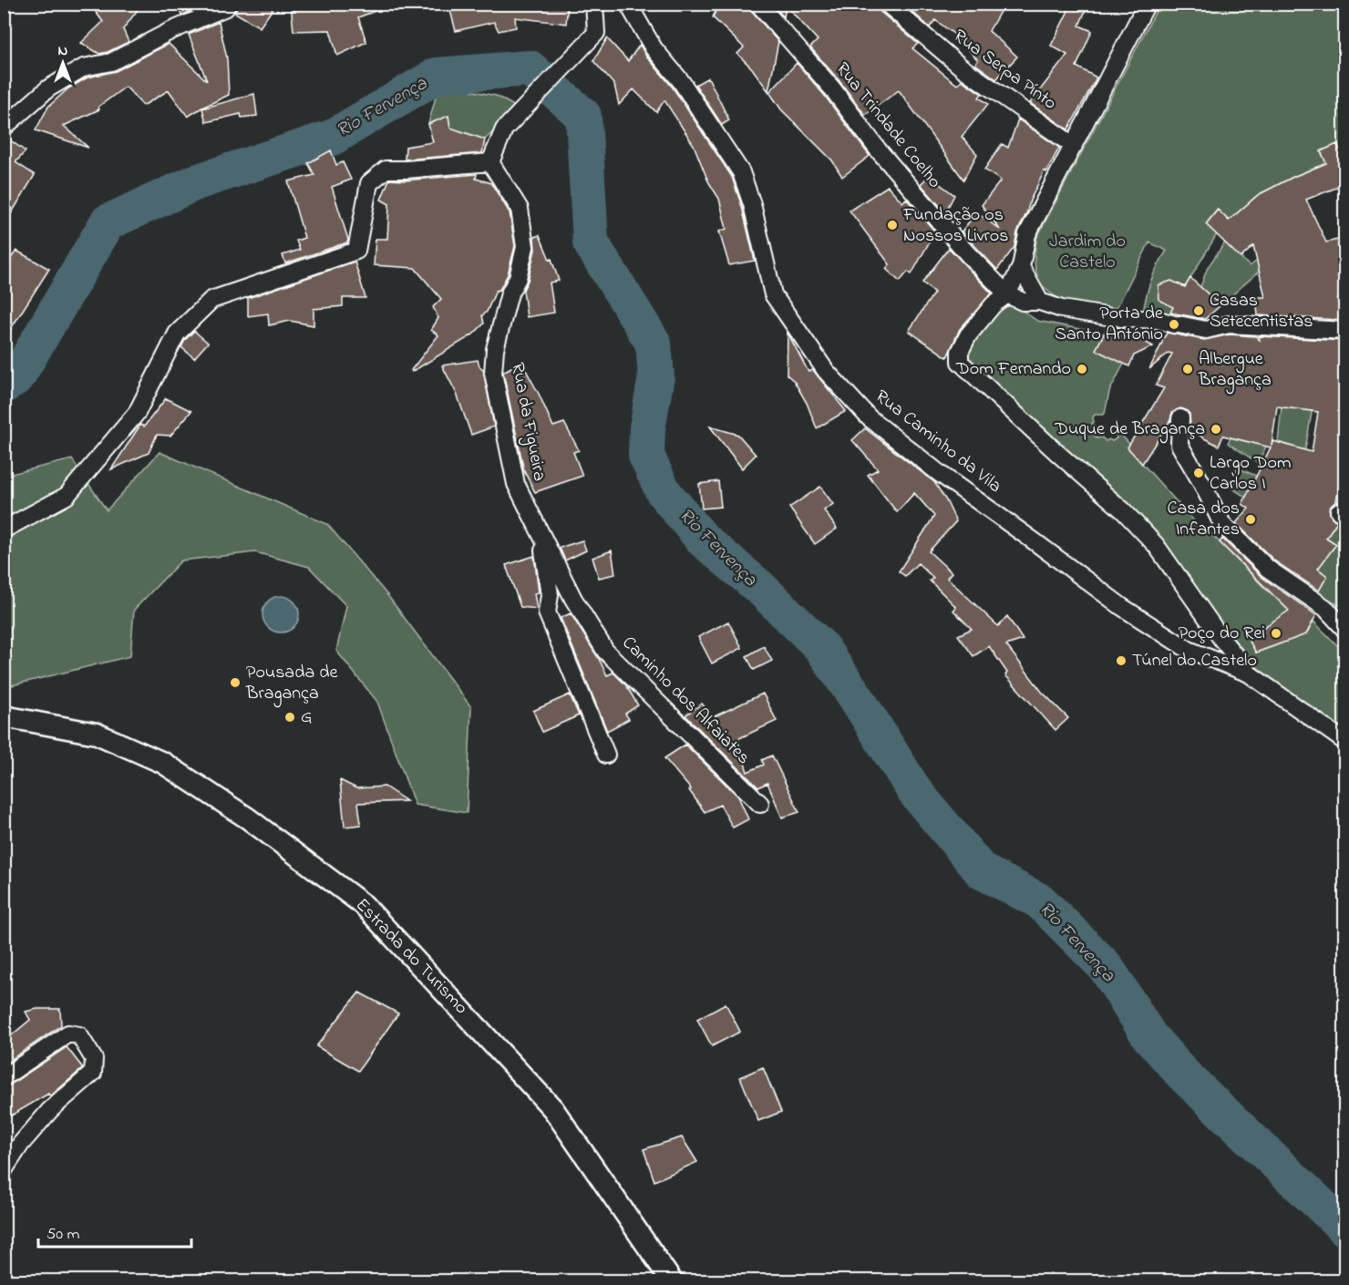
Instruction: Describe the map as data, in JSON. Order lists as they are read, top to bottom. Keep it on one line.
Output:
{"streets":{"street":["Rua Serpa Pínto","Rua Trindade Coelho","Rua da Figueira","Rua Caminho da Vila","Caminho dos Alfaiates","Estrada do Turismo"]},"crossings":[["Rua da Figueira","Caminho dos Alfaiates"]],"water":["Rio Fervença"],"parks":["Jardim do Castelo"],"places":["Fundação os Nossos Livros","Casas Setecentistas","Porta de Santo António","Dom Fernando","Albergue Bragança","Duque de Bragança","Largo Dom Carlos I","Casa dos Infantes","Poço do Rei","Túnel do Castelo","Pousada de Bragança","G"],"scale_bar":"50 m","north":"top"}
